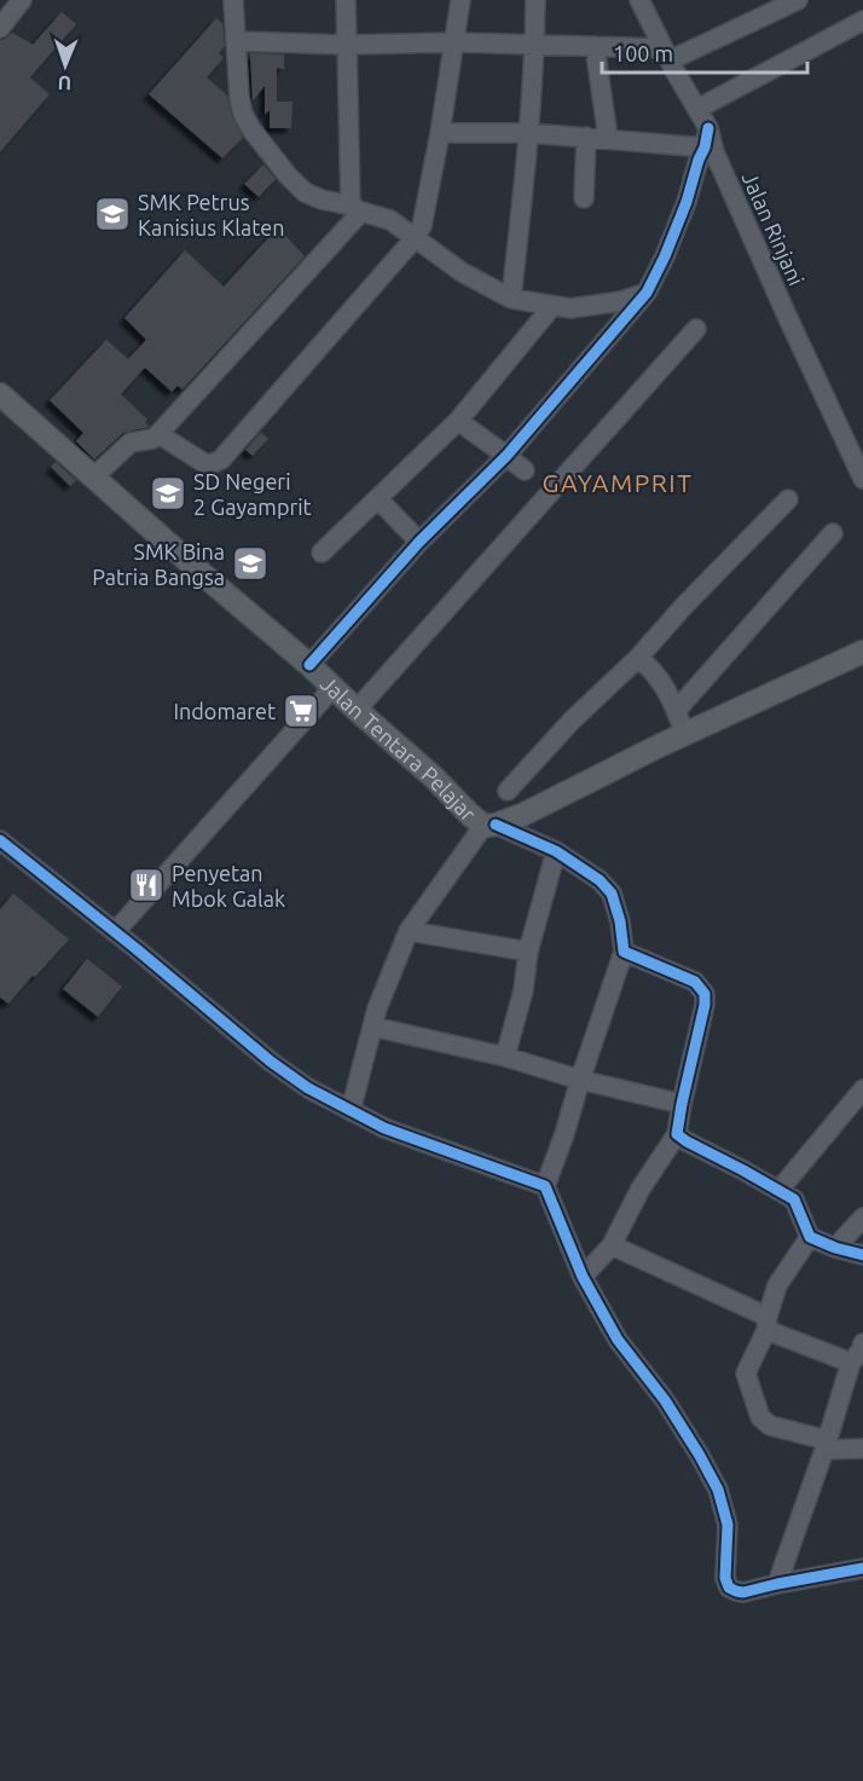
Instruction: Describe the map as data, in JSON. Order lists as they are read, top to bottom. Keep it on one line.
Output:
{"streets":{"main road":["Jalan Tentara Pelajar"],"street":["Jalan Rinjani"]},"districts":["GAYAMPRIT"],"places":{"school or university":["SMK Petrus Kanisius Klaten","SD Negeri 2 Gayamprit","SMK Bina Patria Bangsa"],"supermarket":["Indomaret"],"restaurant":["Penyetan Mbok Galak"]},"scale_bar":"100 m","north":"bottom"}
